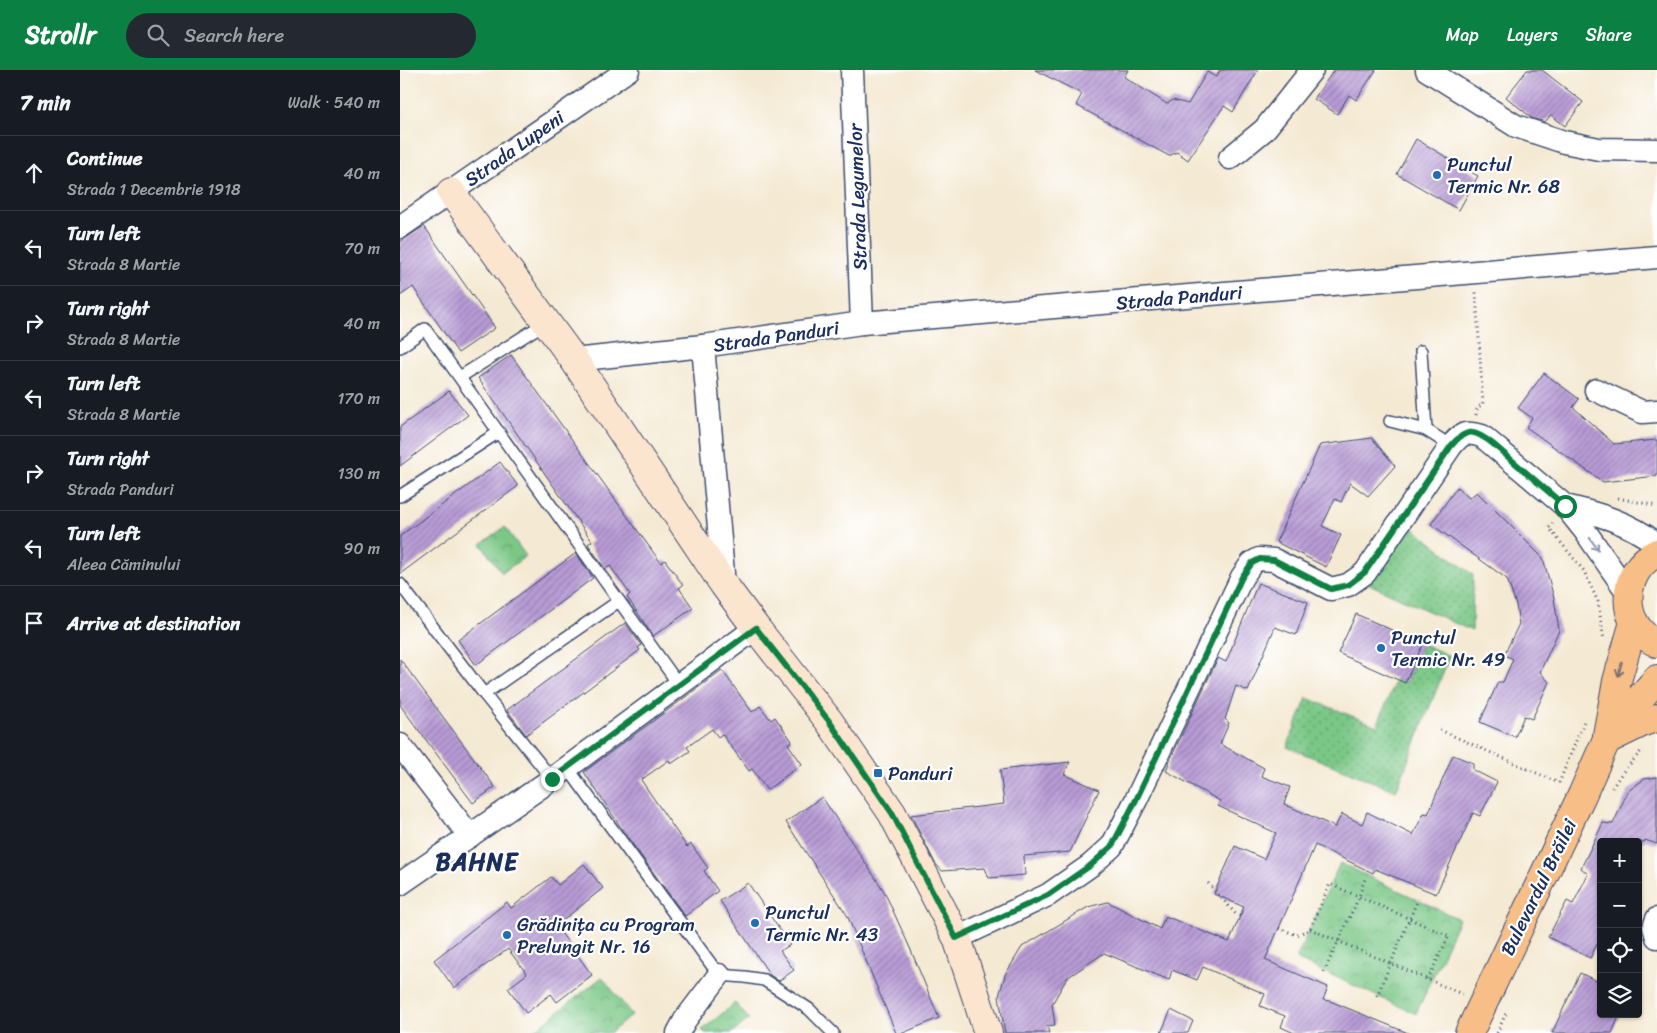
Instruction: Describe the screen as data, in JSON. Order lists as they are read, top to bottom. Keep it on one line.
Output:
{"streets":{"main road":["Bulevardul Brăilei"],"street":["Strada Lupeni","Strada Legumelor","Strada Panduri"]},"crossings":[["Strada Legumelor","Strada Panduri"]],"districts":["BAHNE"],"places":{"other":["Punctul Termic Nr. 68","Punctul Termic Nr. 49","Punctul Termic Nr. 43","Grădinița cu Program Prelungit Nr. 16"],"transit":["Panduri"]},"page":{"header":"Strollr","search":"Search here","nav":["Map","Layers","Share"],"heading":["7 min","Walk · 540 m"],"list":[["Continue","Strada 1 Decembrie 1918","40 m"],["Turn left","Strada 8 Martie","70 m"],["Turn right","Strada 8 Martie","40 m"],["Turn left","Strada 8 Martie","170 m"],["Turn right","Strada Panduri","130 m"],["Turn left","Aleea Căminului","90 m"],"Arrive at destination"],"map_buttons":["+","−"]}}
